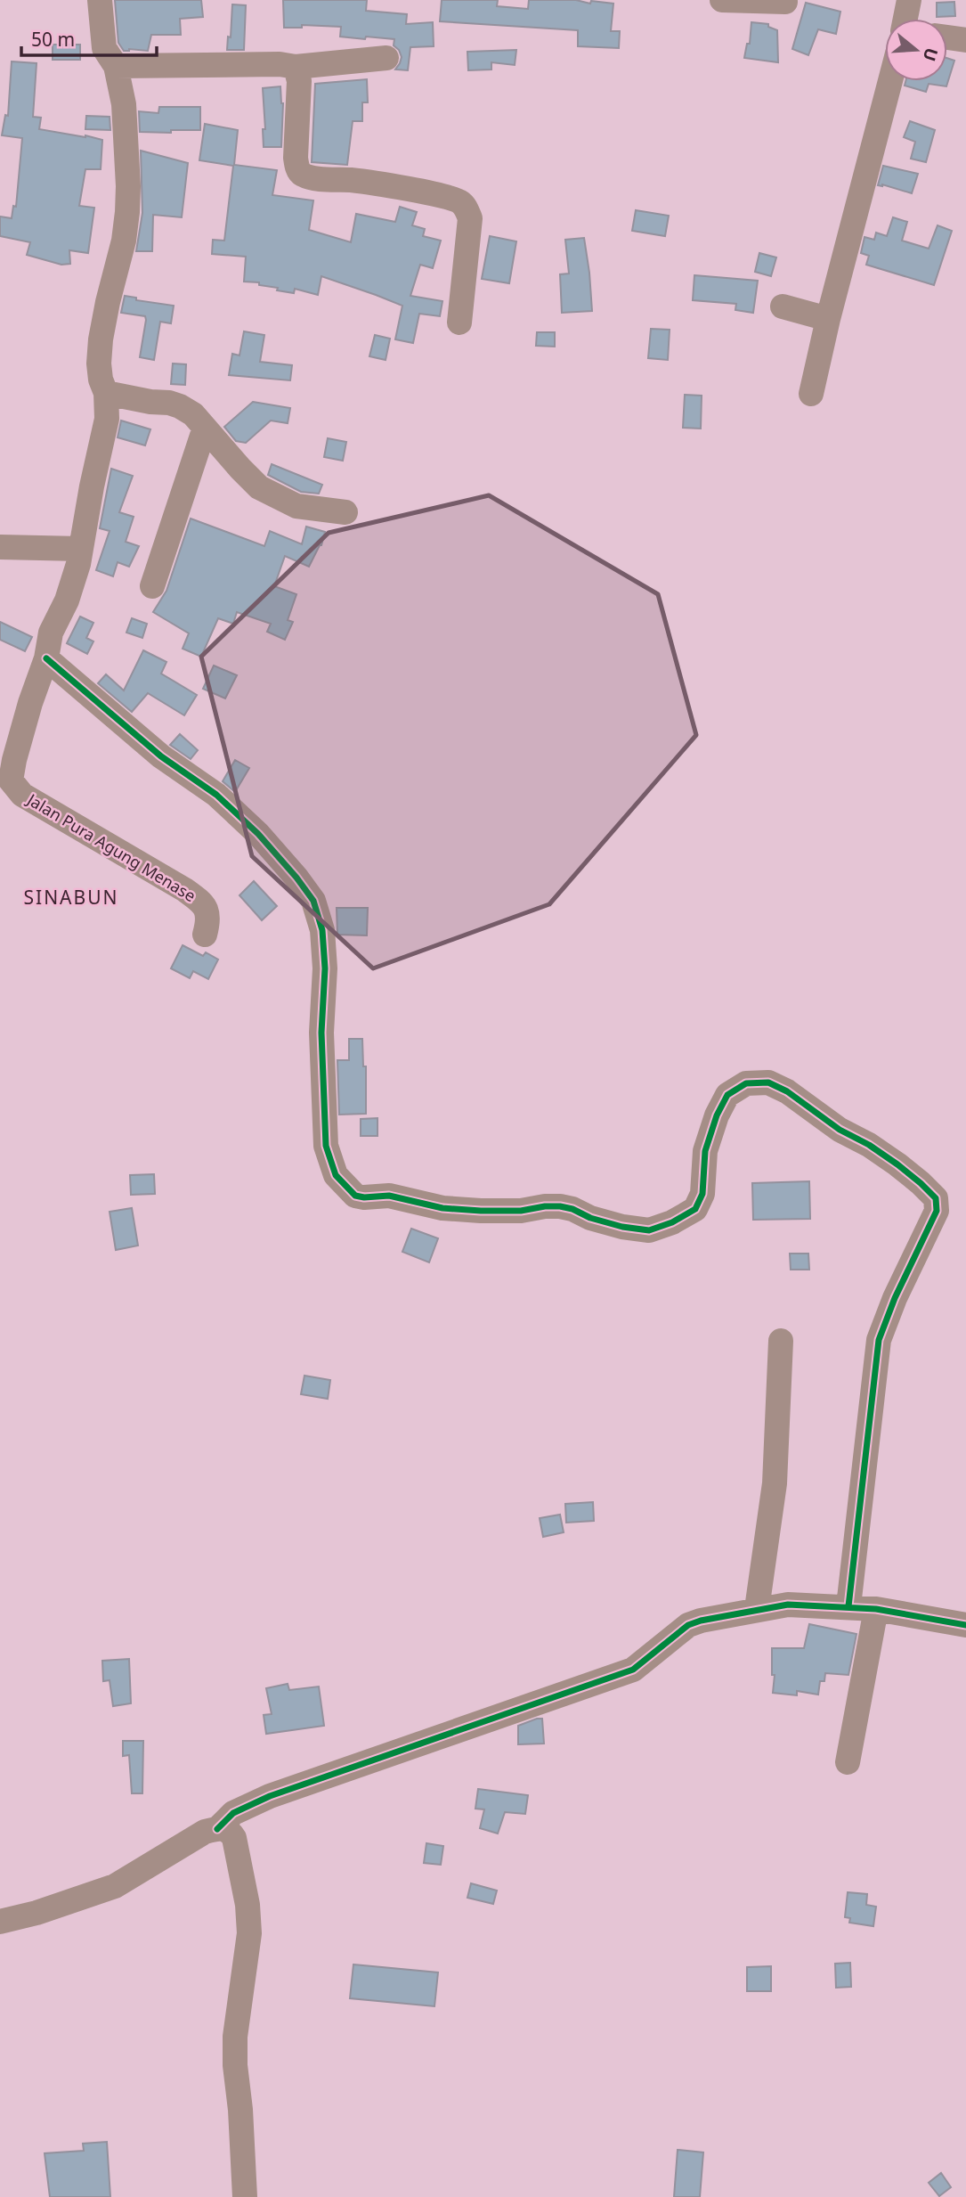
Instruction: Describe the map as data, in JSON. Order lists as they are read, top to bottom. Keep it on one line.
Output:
{"streets":{"street":["Jalan Pura Agung Menase"]},"districts":["SINABUN"],"scale_bar":"50 m","north":"right"}
